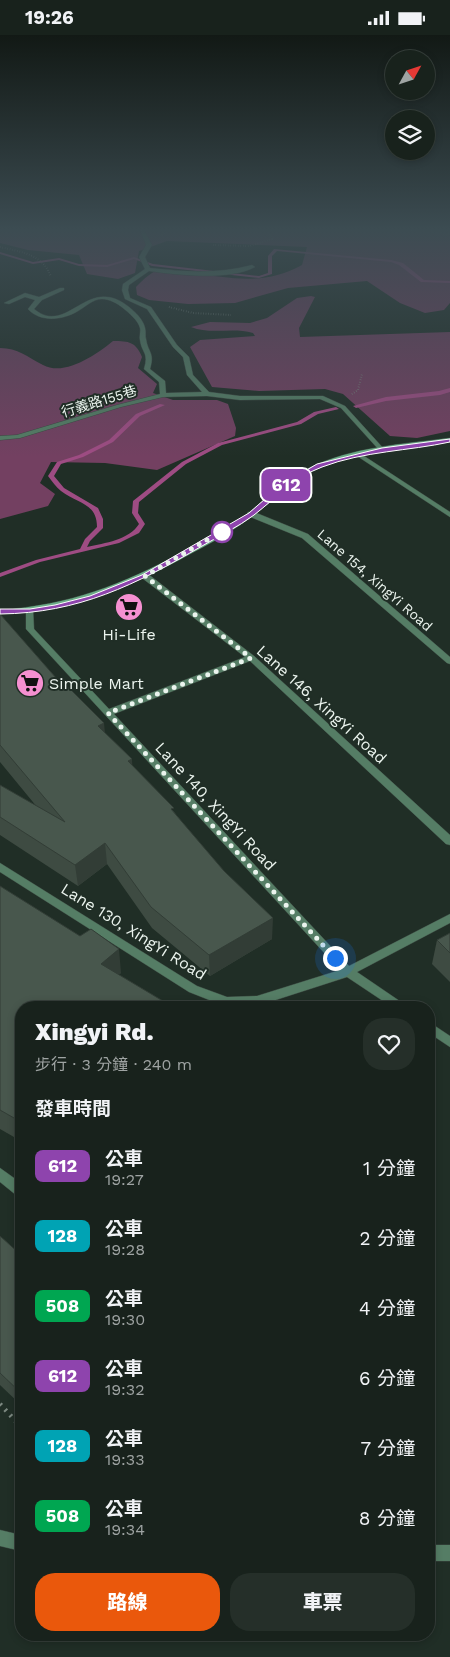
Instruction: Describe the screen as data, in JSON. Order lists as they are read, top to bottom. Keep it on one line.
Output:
{"streets":{"street":["行義路155巷","Lane 154, XingYi Road","Lane 146, XingYi Road","Lane 140, XingYi Road","Lane 130, XingYi Road"]},"crossings":[["Lane 140, XingYi Road","Lane 130, XingYi Road"]],"places":{"supermarket":["Hi-Life","Simple Mart"]},"lines":["bus line 612"],"north":"top right","page":{"status":"19:26","on_map":"612","heading":[["Xingyi Rd.","步行 · 3 分鐘 · 240 m"],"發車時間"],"list":[{"mark":"612","name":"公車","note":"19:27","value":"1 分鐘"},{"mark":"128","name":"公車","note":"19:28","value":"2 分鐘"},{"mark":"508","name":"公車","note":"19:30","value":"4 分鐘"},{"mark":"612","name":"公車","note":"19:32","value":"6 分鐘"},{"mark":"128","name":"公車","note":"19:33","value":"7 分鐘"},{"mark":"508","name":"公車","note":"19:34","value":"8 分鐘"}],"buttons":["路線","車票"]}}
